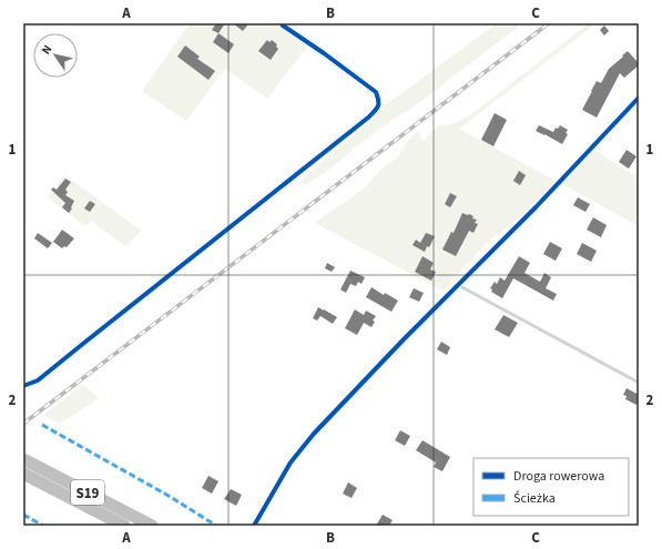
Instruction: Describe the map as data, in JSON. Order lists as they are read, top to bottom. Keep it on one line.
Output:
{"streets":{"highway":["S19"]},"legend":["Droga rowerowa","Ścieżka"],"north":"top left","grid":{"columns":["A","B","C"],"rows":["1","2"]}}
